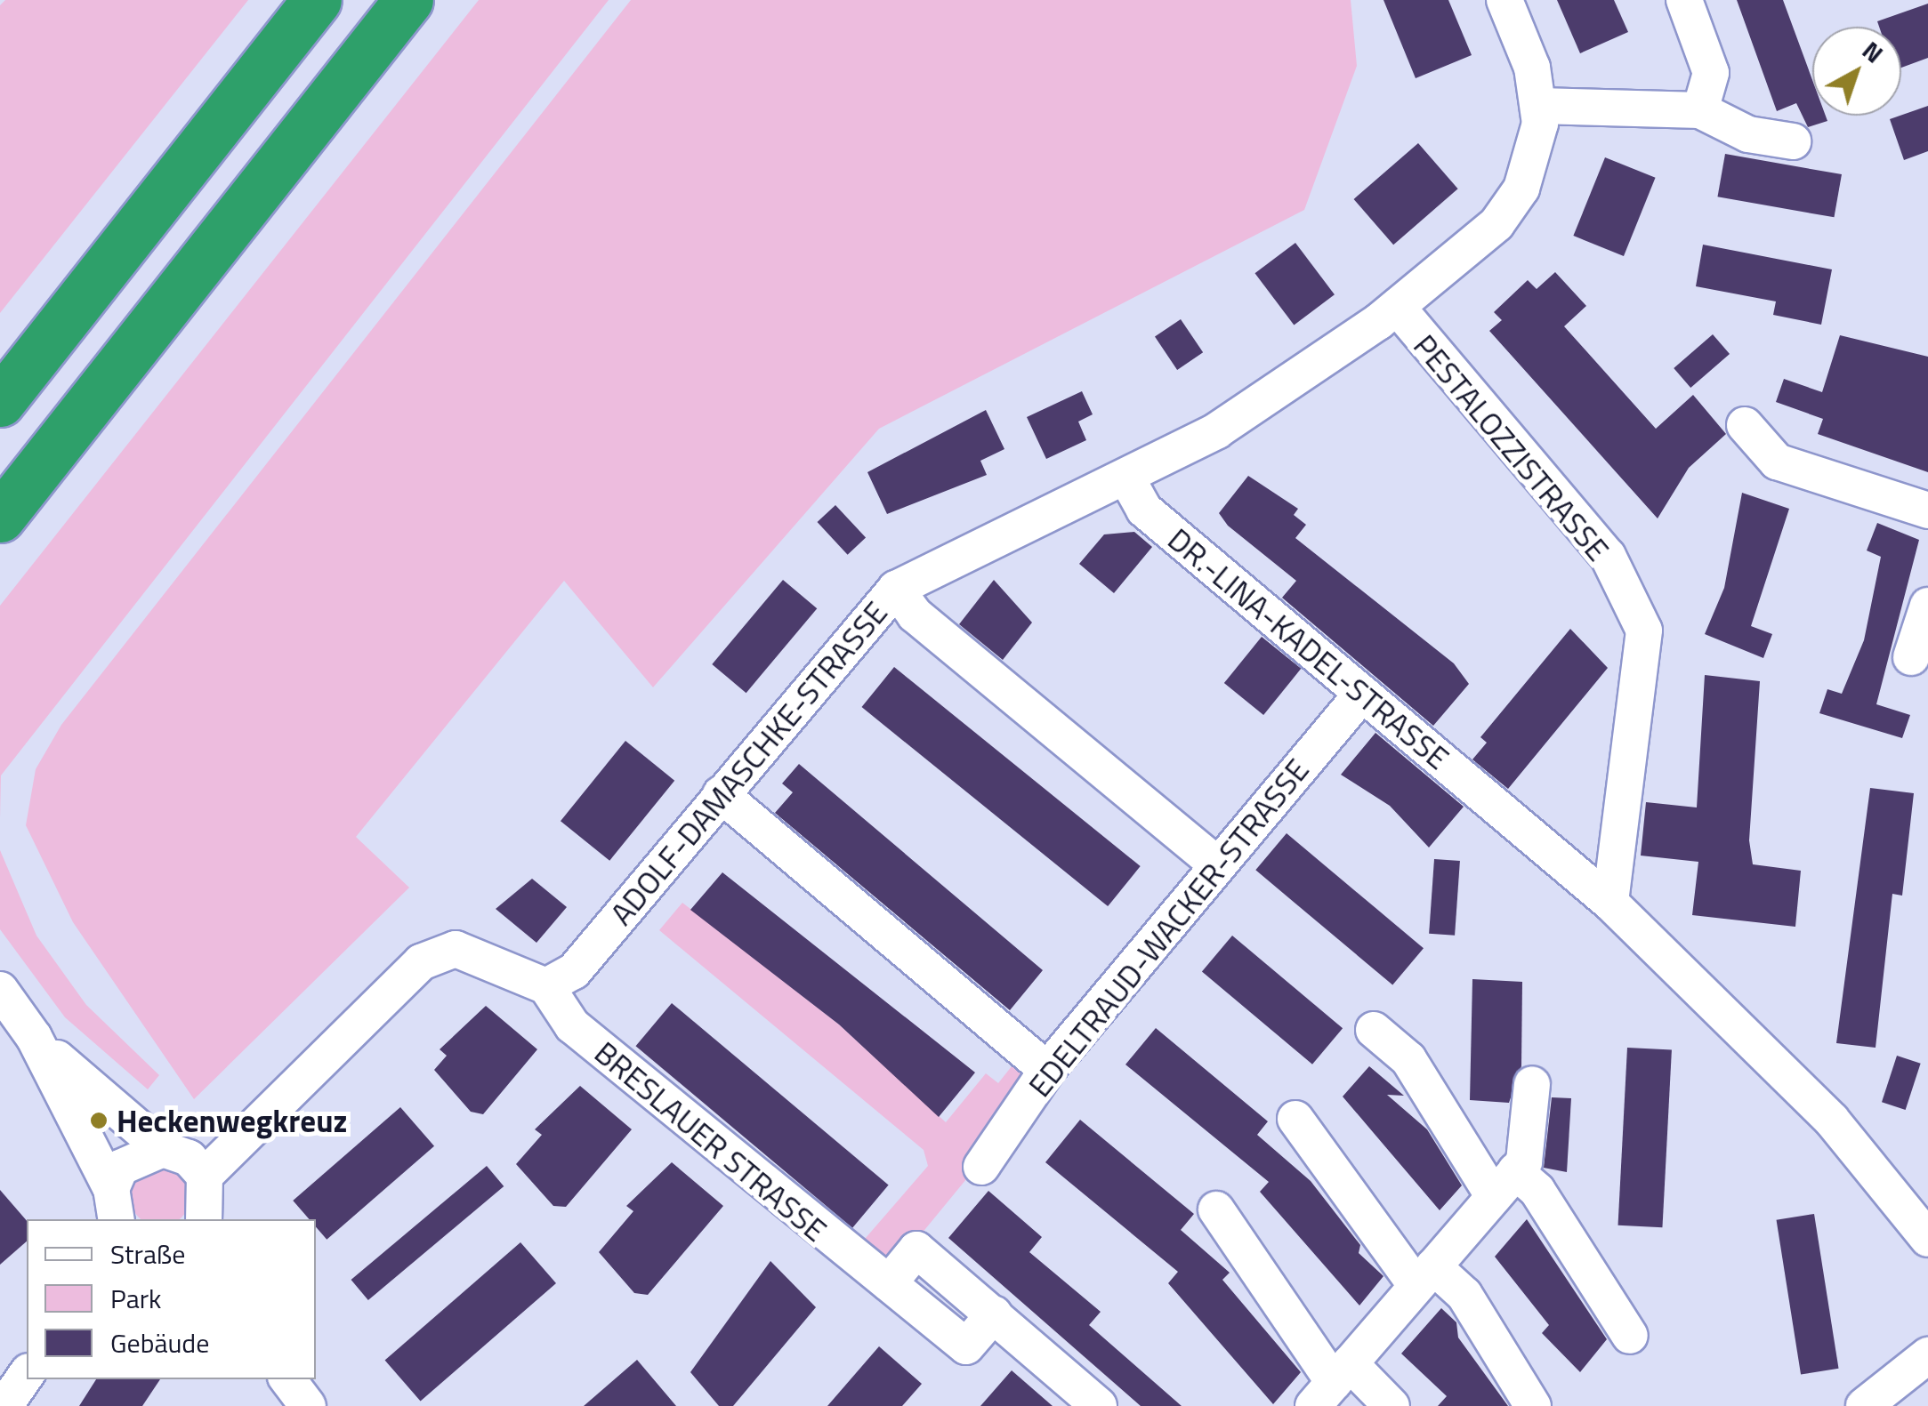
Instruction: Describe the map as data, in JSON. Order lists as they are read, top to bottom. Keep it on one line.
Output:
{"streets":{"street":["PESTALOZZISTRASSE","DR.-LINA-KADEL-STRASSE","ADOLF-DAMASCHKE-STRASSE","EDELTRAUD-WACKER-STRASSE","BRESLAUER STRASSE"]},"crossings":[["PESTALOZZISTRASSE","DR.-LINA-KADEL-STRASSE"],["PESTALOZZISTRASSE","ADOLF-DAMASCHKE-STRASSE"],["DR.-LINA-KADEL-STRASSE","ADOLF-DAMASCHKE-STRASSE"],["DR.-LINA-KADEL-STRASSE","EDELTRAUD-WACKER-STRASSE"],["ADOLF-DAMASCHKE-STRASSE","BRESLAUER STRASSE"]],"places":["Heckenwegkreuz"],"legend":["Straße","Park","Gebäude"],"north":"top right"}
